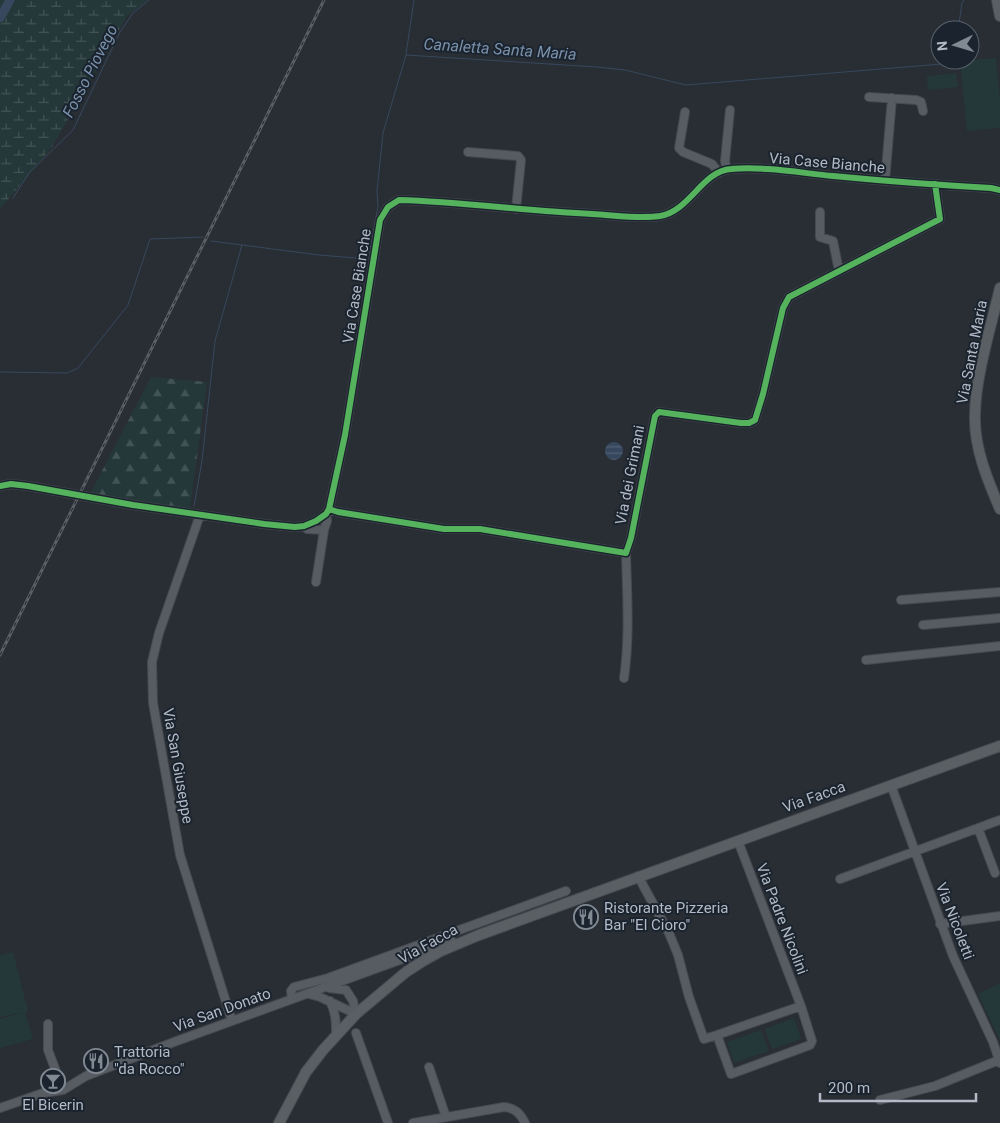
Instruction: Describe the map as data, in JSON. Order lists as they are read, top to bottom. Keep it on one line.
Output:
{"streets":{"main road":["Via Santa Maria","Via Facca"],"street":["Via Case Bianche","Via dei Grimani","Via San Giuseppe","Via Padre Nicolini","Via Nicoletti","Via San Donato"]},"crossings":[["Via Case Bianche","Via dei Grimani"],["Via San Giuseppe","Via San Donato"],["Via Facca","Via Padre Nicolini"],["Via Facca","Via Nicoletti"],["Via Facca","Via San Donato"]],"water":["Canaletta Santa Maria","Fosso Piovego"],"places":{"restaurant":["Ristorante Pizzeria Bar \"El Cioro\"","Trattoria \"da Rocco\""],"bar":["El Bicerin"]},"scale_bar":"200 m","north":"left"}
